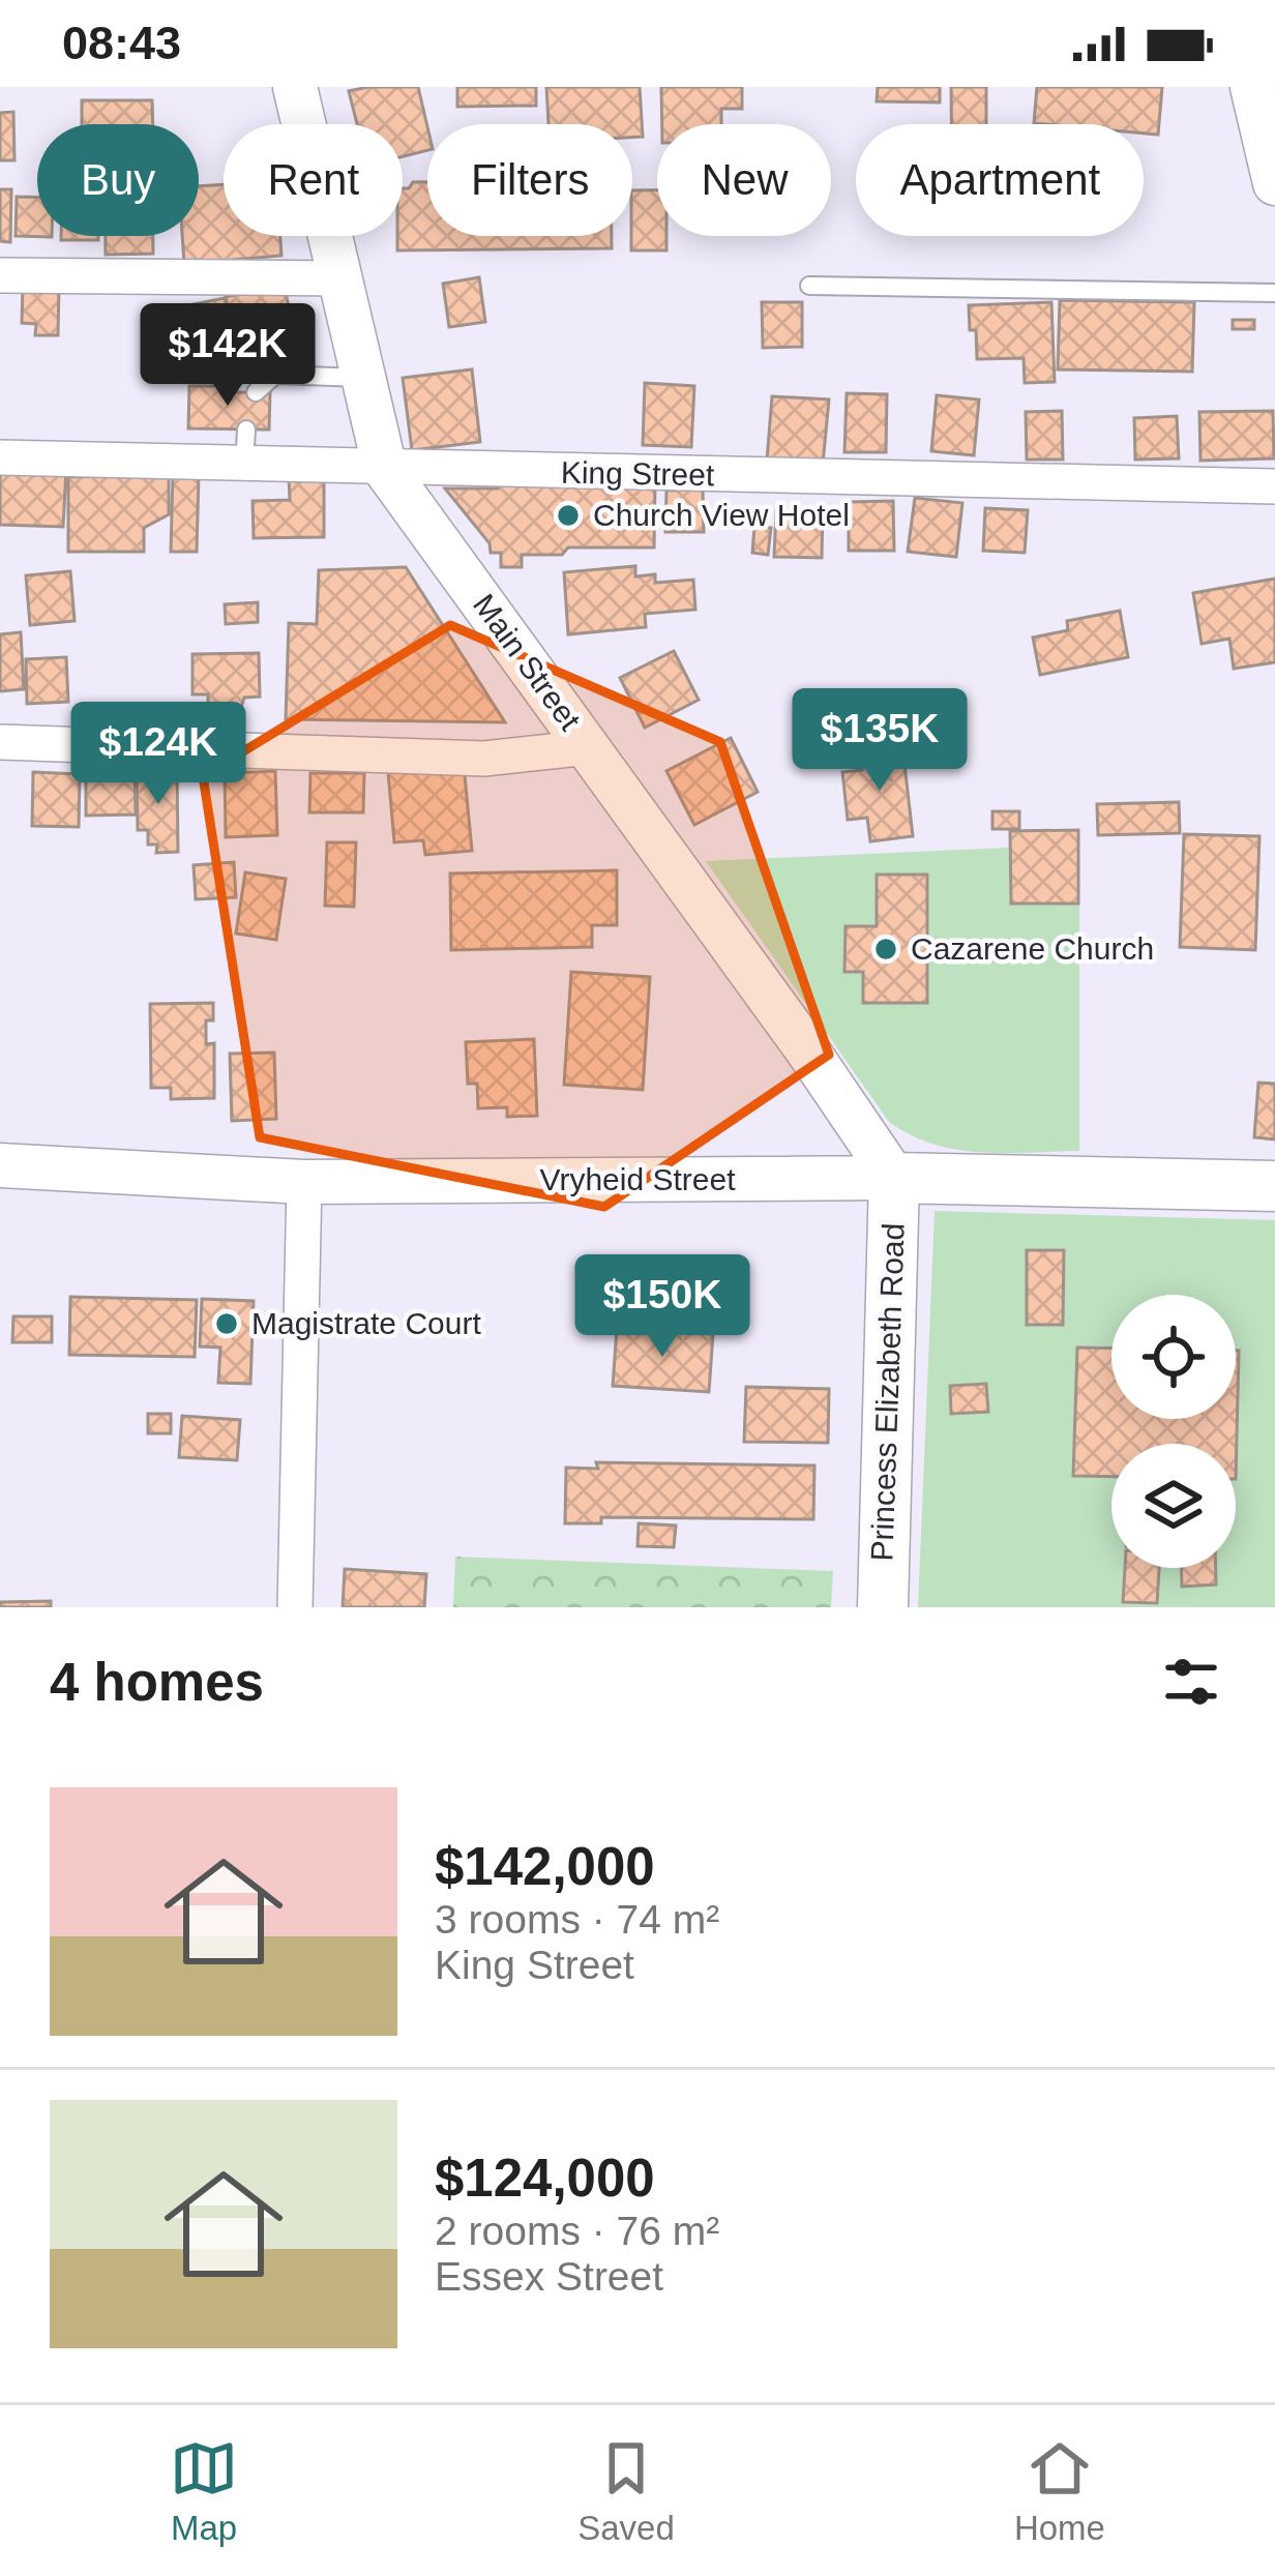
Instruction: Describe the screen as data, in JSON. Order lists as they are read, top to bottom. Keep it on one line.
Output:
{"streets":{"main road":["Vryheid Street","Princess Elizabeth Road"],"street":["King Street","Main Street"]},"crossings":[["King Street","Main Street"],["Main Street","Vryheid Street"],["Main Street","Princess Elizabeth Road"],["Vryheid Street","Princess Elizabeth Road"]],"places":["Church View Hotel","Cazarene Church","Magistrate Court"],"page":{"status":"08:43","chip":["Buy","Rent","Filters","New","Apartment"],"price":["$142K","$135K","$124K","$150K"],"heading":"4 homes","list":[{"name":"$142,000","note":"3 rooms · 74 m² · King Street"},{"name":"$124,000","note":"2 rooms · 76 m² · Essex Street"}],"tabs":["Map","Saved","Home"]}}
